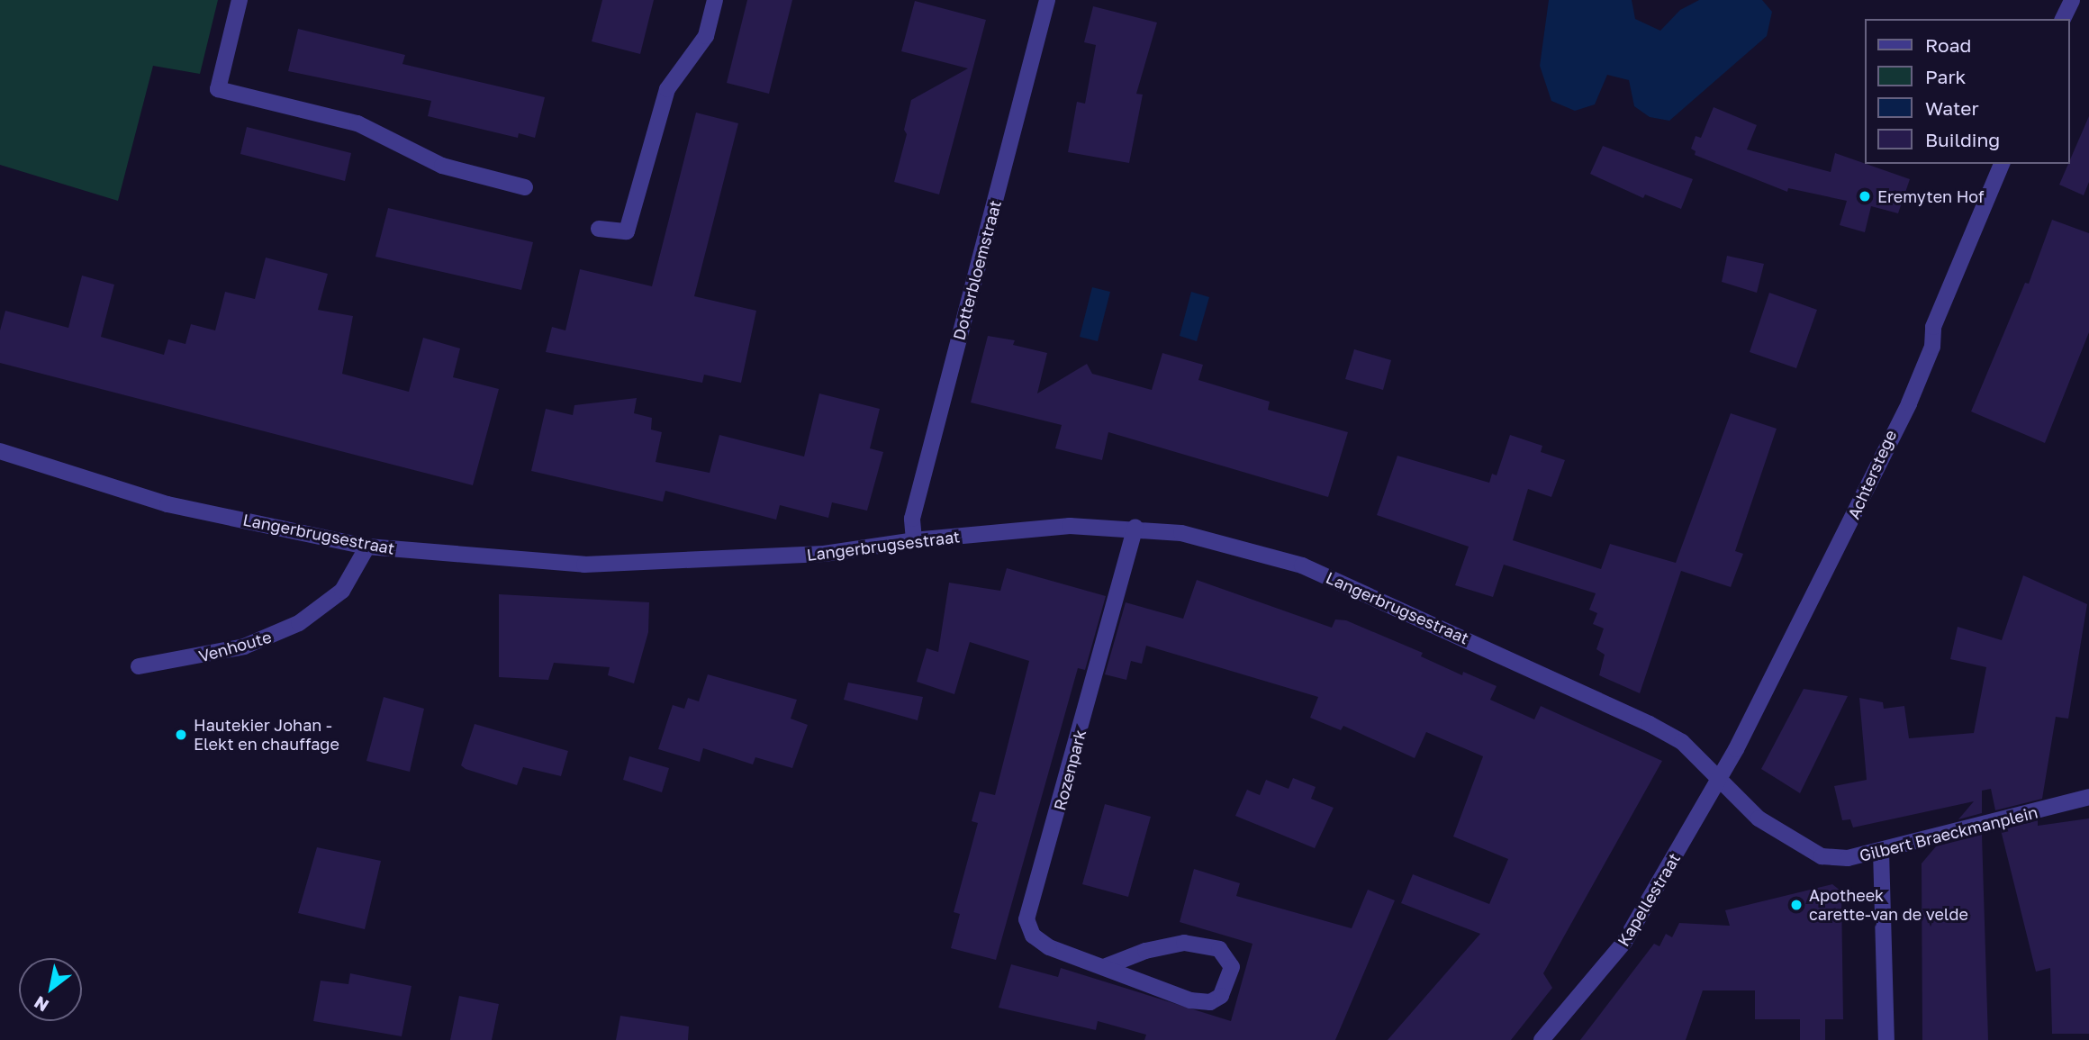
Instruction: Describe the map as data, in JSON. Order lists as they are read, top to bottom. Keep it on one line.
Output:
{"streets":{"street":["Dotterbloemstraat","Achterstege","Langerbrugsestraat","Venhoute","Rozenpark","Gilbert Braeckmanplein","Kapellestraat"]},"crossings":[["Dotterbloemstraat","Langerbrugsestraat"],["Achterstege","Langerbrugsestraat"],["Achterstege","Gilbert Braeckmanplein"],["Achterstege","Kapellestraat"],["Langerbrugsestraat","Venhoute"],["Langerbrugsestraat","Rozenpark"],["Langerbrugsestraat","Gilbert Braeckmanplein"],["Langerbrugsestraat","Kapellestraat"],["Gilbert Braeckmanplein","Kapellestraat"]],"places":["Eremyten Hof","Hautekier Johan - Elekt en chauffage","Apotheek carette-van de velde"],"legend":["Road","Park","Water","Building"],"north":"bottom left"}
